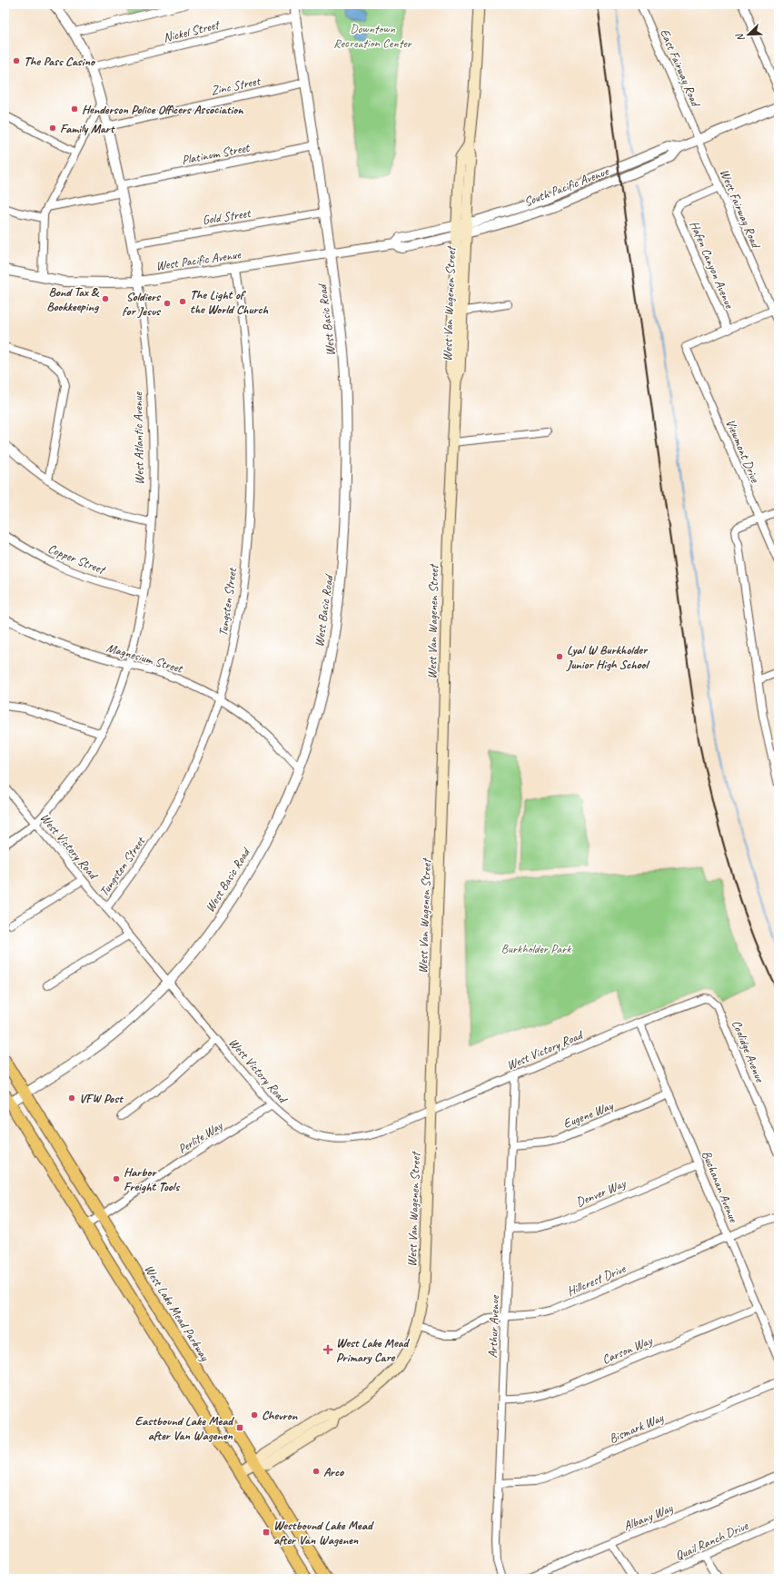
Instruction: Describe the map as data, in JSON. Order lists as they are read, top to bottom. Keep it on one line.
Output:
{"streets":{"main road":["West Van Wagenen Street","West Lake Mead Parkway"],"street":["Nickel Street","East Fairway Road","Zinc Street","Platinum Street","South Pacific Avenue","West Fairway Road","Gold Street","West Pacific Avenue","Hafen Canyon Avenue","West Basic Road","West Atlantic Avenue","Viewmont Drive","Copper Street","Tungsten Street","Magnesium Street","West Victory Road","Coolidge Avenue","Eugene Way","Perlite Way","Buchanan Avenue","Denver Way","Hillcrest Drive","Arthur Avenue","Carson Way","Bismark Way","Albany Way","Quail Ranch Drive"]},"crossings":[["Nickel Street","West Basic Road"],["Nickel Street","West Atlantic Avenue"],["East Fairway Road","South Pacific Avenue"],["East Fairway Road","West Fairway Road"],["Zinc Street","West Basic Road"],["Zinc Street","West Atlantic Avenue"],["Platinum Street","West Basic Road"],["Platinum Street","West Atlantic Avenue"],["South Pacific Avenue","West Fairway Road"],["South Pacific Avenue","West Pacific Avenue"],["South Pacific Avenue","West Van Wagenen Street"],["West Fairway Road","Hafen Canyon Avenue"],["Gold Street","West Basic Road"],["Gold Street","West Atlantic Avenue"],["West Pacific Avenue","West Van Wagenen Street"],["West Pacific Avenue","West Basic Road"],["West Pacific Avenue","West Atlantic Avenue"],["West Pacific Avenue","Tungsten Street"],["Hafen Canyon Avenue","Viewmont Drive"],["West Van Wagenen Street","West Victory Road"],["West Van Wagenen Street","Hillcrest Drive"],["West Van Wagenen Street","West Lake Mead Parkway"],["West Basic Road","Magnesium Street"],["West Basic Road","West Victory Road"],["West Basic Road","West Lake Mead Parkway"],["West Atlantic Avenue","Copper Street"],["West Atlantic Avenue","Magnesium Street"],["West Atlantic Avenue","West Victory Road"],["Tungsten Street","Magnesium Street"],["Tungsten Street","West Victory Road"],["West Victory Road","Coolidge Avenue"],["West Victory Road","Perlite Way"],["West Victory Road","Buchanan Avenue"],["West Victory Road","Arthur Avenue"],["Eugene Way","Buchanan Avenue"],["Eugene Way","Arthur Avenue"],["Perlite Way","West Lake Mead Parkway"],["Buchanan Avenue","Denver Way"],["Buchanan Avenue","Hillcrest Drive"],["Buchanan Avenue","Carson Way"],["Denver Way","Arthur Avenue"],["Hillcrest Drive","Arthur Avenue"],["Arthur Avenue","Carson Way"],["Arthur Avenue","Bismark Way"]],"parks":["Downtown Recreation Center","Burkholder Park"],"places":{"other":["The Pass Casino","Henderson Police Officers Association","Family Mart","Bond Tax & Bookkeeping","The Light of the World Church","Soldiers for Jesus","Lyal W Burkholder Junior High School","VFW Post","Harbor Freight Tools","Chevron","Arco"],"health":["West Lake Mead Primary Care"],"transit":["Eastbound Lake Mead after Van Wagenen","Westbound Lake Mead after Van Wagenen"]},"north":"bottom left"}
